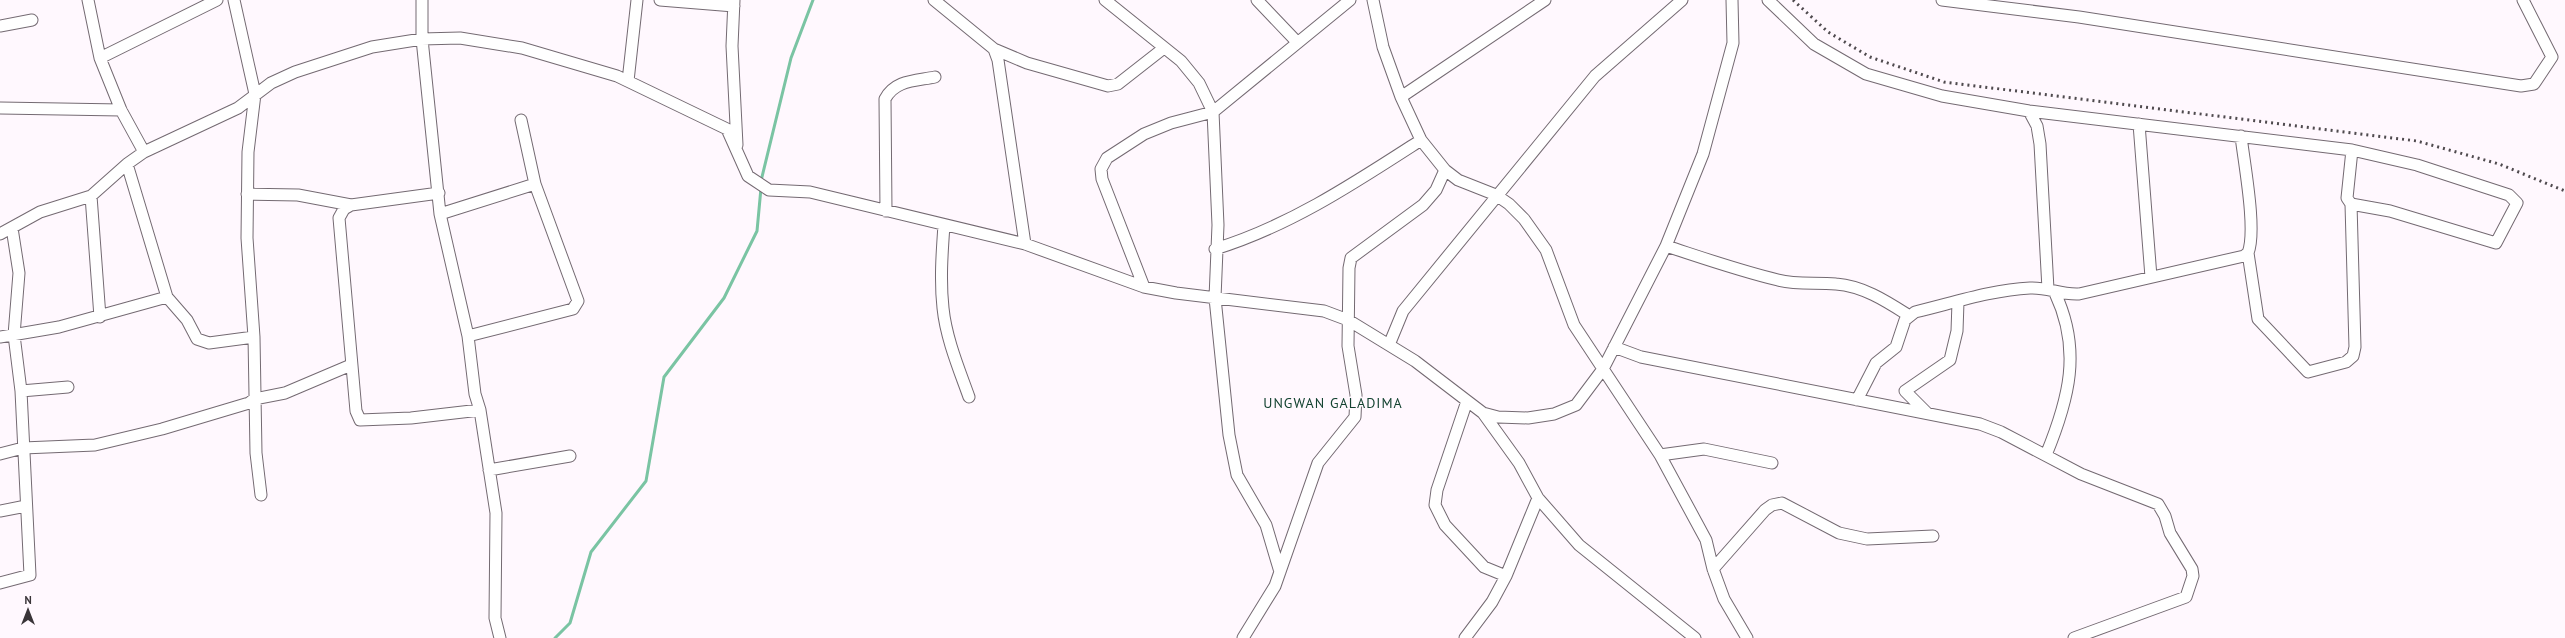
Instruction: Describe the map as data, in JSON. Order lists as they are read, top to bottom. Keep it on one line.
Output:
{"districts":["UNGWAN GALADIMA"],"north":"top"}
